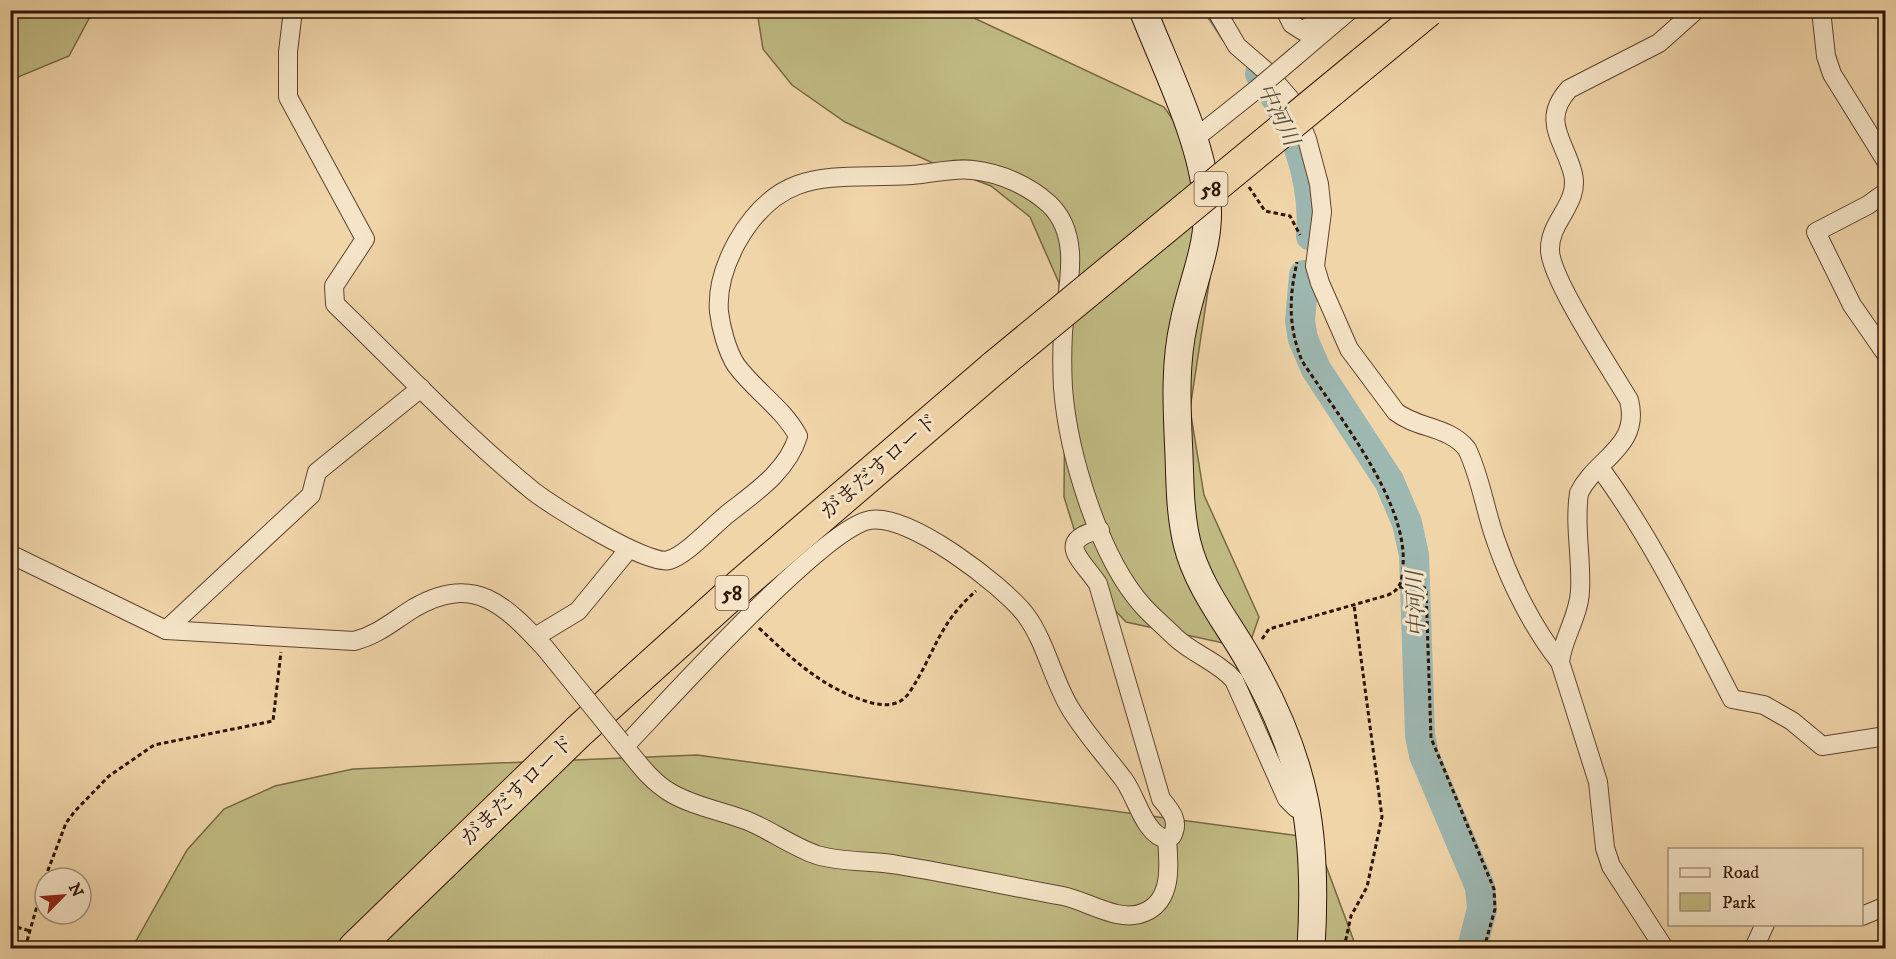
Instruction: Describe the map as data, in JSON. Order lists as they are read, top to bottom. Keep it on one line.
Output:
{"streets":{"highway":["58","がまだすロード"]},"water":["中河川"],"legend":["Road","Park"],"north":"top right"}
